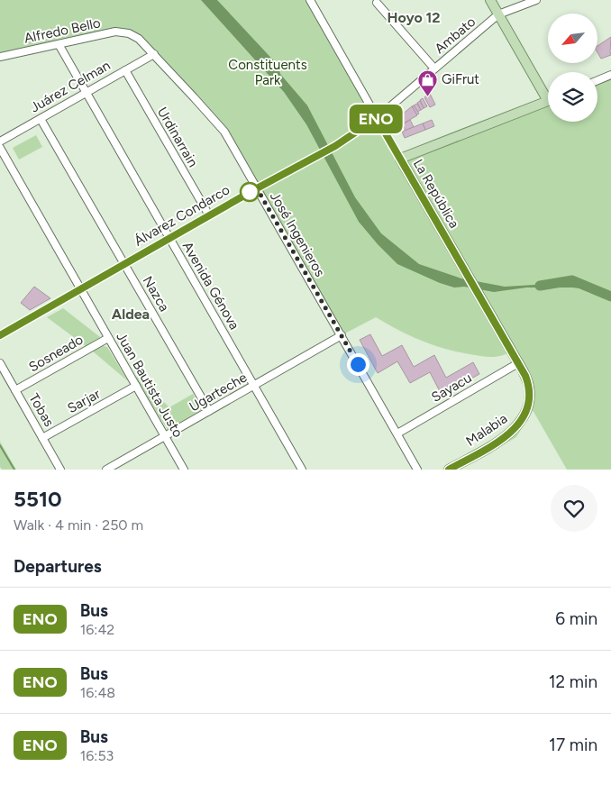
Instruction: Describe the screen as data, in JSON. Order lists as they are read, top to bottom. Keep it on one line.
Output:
{"streets":{"main road":["La República","Malabia"],"street":["Alfredo Bello","Ambato","Juárez Celman","Urdinarrain","Álvarez Condarco","José Ingenieros","Avenida Génova","Nazca","Sosneado","Juan Bautista Justo","Sayacu","Ugarteche","Sarjar","Tobas"]},"crossings":[["Alfredo Bello","José Ingenieros"],["Alfredo Bello","Avenida Génova"],["Ambato","La República"],["Ambato","Álvarez Condarco"],["Juárez Celman","Urdinarrain"],["Juárez Celman","José Ingenieros"],["Juárez Celman","Avenida Génova"],["Juárez Celman","Nazca"],["Urdinarrain","Álvarez Condarco"],["La República","Álvarez Condarco"],["La República","Sayacu"],["La República","Malabia"],["Álvarez Condarco","José Ingenieros"],["Álvarez Condarco","Avenida Génova"],["Álvarez Condarco","Nazca"],["Álvarez Condarco","Juan Bautista Justo"],["José Ingenieros","Sayacu"],["José Ingenieros","Ugarteche"],["Avenida Génova","Ugarteche"],["Nazca","Ugarteche"],["Sosneado","Juan Bautista Justo"],["Sosneado","Tobas"],["Juan Bautista Justo","Ugarteche"],["Juan Bautista Justo","Sarjar"],["Sarjar","Tobas"]],"districts":["Hoyo 12","Aldea"],"parks":["Constituents Park"],"places":{"shop":["GiFrut"]},"lines":["bus line ENO"],"north":"bottom left","page":{"on_map":"ENO","heading":[["5510","Walk · 4 min · 250 m"],"Departures"],"list":[{"mark":"ENO","name":"Bus","note":"16:42","value":"6 min"},{"mark":"ENO","name":"Bus","note":"16:48","value":"12 min"},{"mark":"ENO","name":"Bus","note":"16:53","value":"17 min"}]}}
